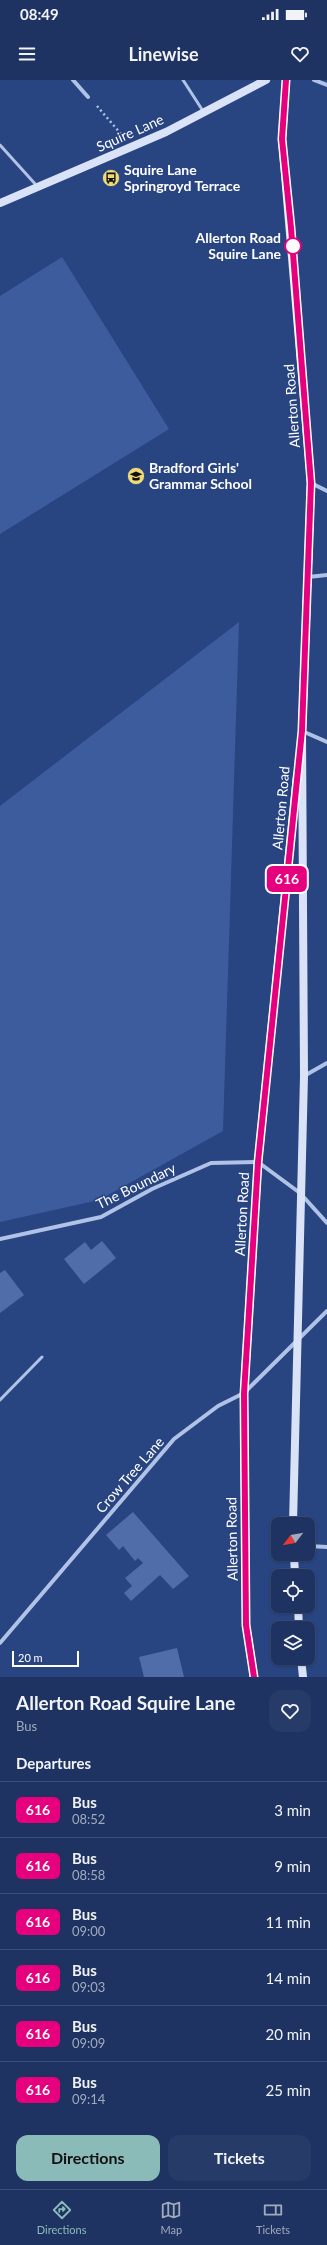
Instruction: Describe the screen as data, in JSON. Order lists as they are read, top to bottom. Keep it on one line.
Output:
{"streets":{"street":["Squire Lane","Allerton Road","The Boundary","Crow Tree Lane"]},"crossings":[["Allerton Road","The Boundary"],["Allerton Road","Crow Tree Lane"]],"places":{"bus stop":["Squire Lane Springroyd Terrace"],"other":["Allerton Road Squire Lane"],"school or university":["Bradford Girls' Grammar School"]},"lines":["bus line 616"],"scale_bar":"20 m","north":"bottom left","page":{"status":"08:49","header":"Linewise","on_map":"616","scale":"20 m","heading":[["Allerton Road Squire Lane","Bus"],"Departures"],"list":[{"mark":"616","name":"Bus","note":"08:52","value":"3 min"},{"mark":"616","name":"Bus","note":"08:58","value":"9 min"},{"mark":"616","name":"Bus","note":"09:00","value":"11 min"},{"mark":"616","name":"Bus","note":"09:03","value":"14 min"},{"mark":"616","name":"Bus","note":"09:09","value":"20 min"},{"mark":"616","name":"Bus","note":"09:14","value":"25 min"}],"buttons":["Directions","Tickets"],"tabs":["Directions","Map","Tickets"]}}
